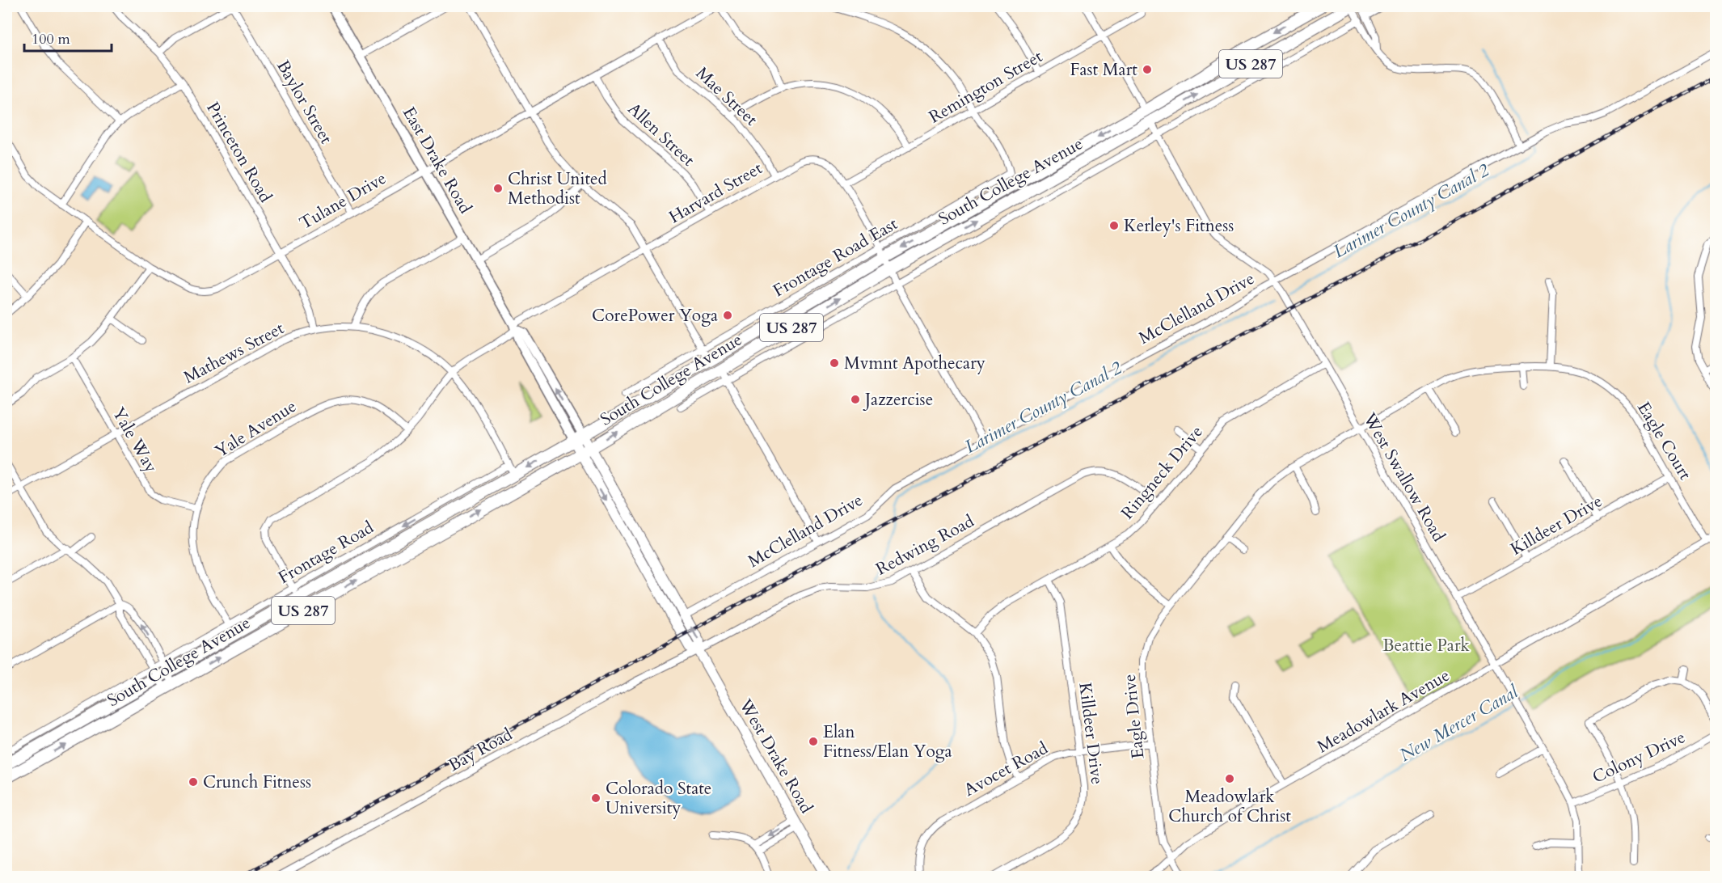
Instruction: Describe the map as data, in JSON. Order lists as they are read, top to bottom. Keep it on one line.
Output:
{"streets":{"highway":["US 287","South College Avenue"],"main road":["East Drake Road","West Drake Road"],"street":["Remington Street","Mae Street","Baylor Street","Allen Street","Princeton Road","Harvard Street","Tulane Drive","Frontage Road East","McClelland Drive","Mathews Street","Yale Avenue","Yale Way","Eagle Court","Ringneck Drive","West Swallow Road","Killdeer Drive","Redwing Road","Frontage Road","Meadowlark Avenue","Eagle Drive","Bay Road","Colony Drive","Avocet Road"]},"crossings":[["Remington Street","Harvard Street"],["Remington Street","Frontage Road East"],["Remington Street","West Swallow Road"],["Mae Street","Harvard Street"],["Mae Street","Tulane Drive"],["Baylor Street","Tulane Drive"],["Allen Street","Harvard Street"],["Allen Street","Tulane Drive"],["Princeton Road","Tulane Drive"],["Princeton Road","Mathews Street"],["East Drake Road","South College Avenue"],["East Drake Road","Harvard Street"],["East Drake Road","Tulane Drive"],["East Drake Road","West Drake Road"],["South College Avenue","Harvard Street"],["South College Avenue","Frontage Road East"],["South College Avenue","West Swallow Road"],["South College Avenue","Frontage Road"],["South College Avenue","West Drake Road"],["Harvard Street","Frontage Road East"],["Harvard Street","McClelland Drive"],["Harvard Street","Yale Avenue"],["Harvard Street","Frontage Road"],["McClelland Drive","West Swallow Road"],["McClelland Drive","West Drake Road"],["Mathews Street","Yale Way"],["Yale Avenue","Yale Way"],["Yale Avenue","Frontage Road"],["Eagle Court","Killdeer Drive"],["Eagle Court","Meadowlark Avenue"],["Eagle Court","Eagle Drive"],["Ringneck Drive","West Swallow Road"],["Ringneck Drive","Killdeer Drive"],["Ringneck Drive","Redwing Road"],["West Swallow Road","Killdeer Drive"],["West Swallow Road","Meadowlark Avenue"],["West Swallow Road","Eagle Drive"],["West Swallow Road","Colony Drive"],["Killdeer Drive","Avocet Road"],["Redwing Road","Bay Road"],["Redwing Road","West Drake Road"],["Meadowlark Avenue","Eagle Drive"],["Eagle Drive","Avocet Road"],["Bay Road","West Drake Road"]],"water":["Larimer County Canal 2","New Mercer Canal"],"parks":["Beattie Park"],"places":["Fast Mart","Christ United Methodist","Kerley's Fitness","CorePower Yoga","Mvmnt Apothecary","Jazzercise","Elan Fitness/Elan Yoga","Meadowlark Church of Christ","Crunch Fitness","Colorado State University"],"scale_bar":"100 m"}
